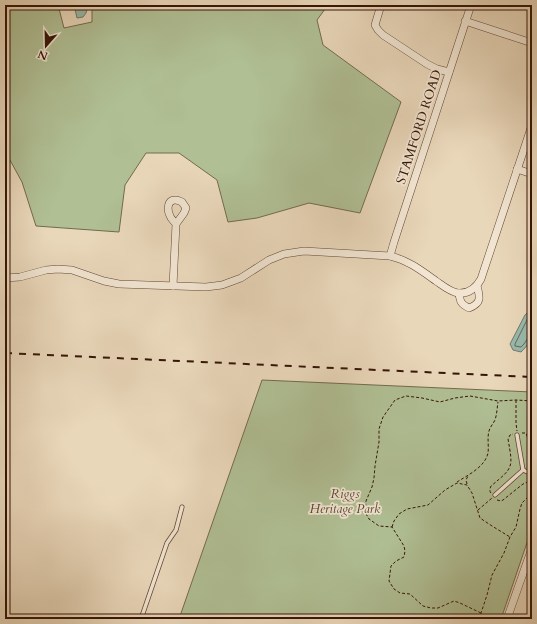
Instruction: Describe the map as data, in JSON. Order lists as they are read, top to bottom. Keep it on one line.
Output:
{"streets":{"street":["STAMFORD ROAD"]},"parks":["Riggs Heritage Park"],"north":"bottom"}
